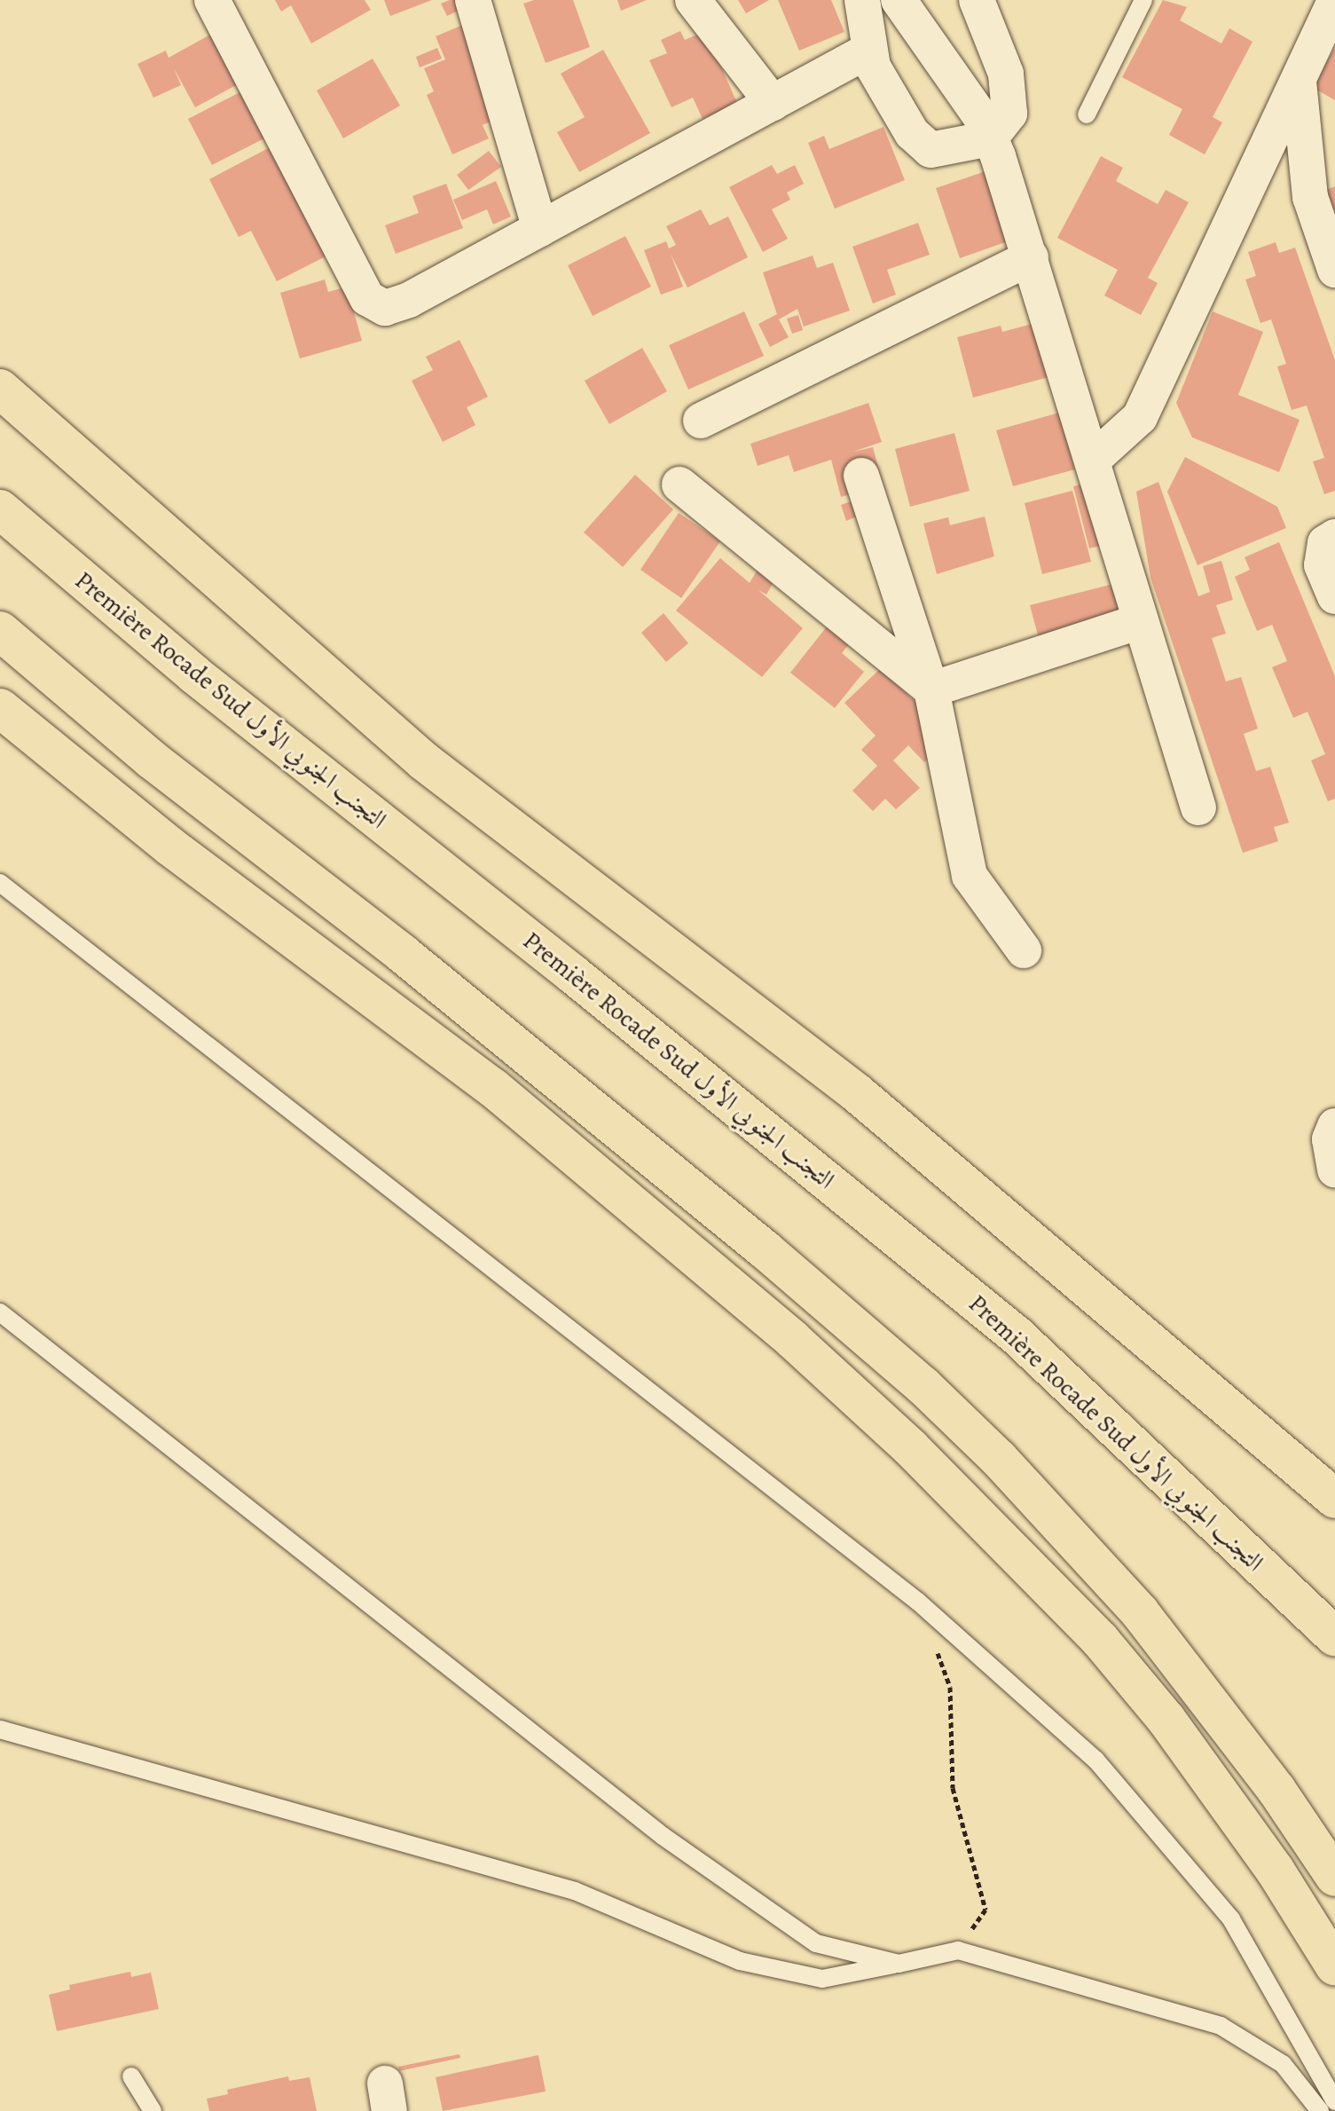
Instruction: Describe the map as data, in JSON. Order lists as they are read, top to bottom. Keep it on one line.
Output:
{"streets":{"highway":["Première Rocade Sud التجنب الجنوبي الأول"]}}
